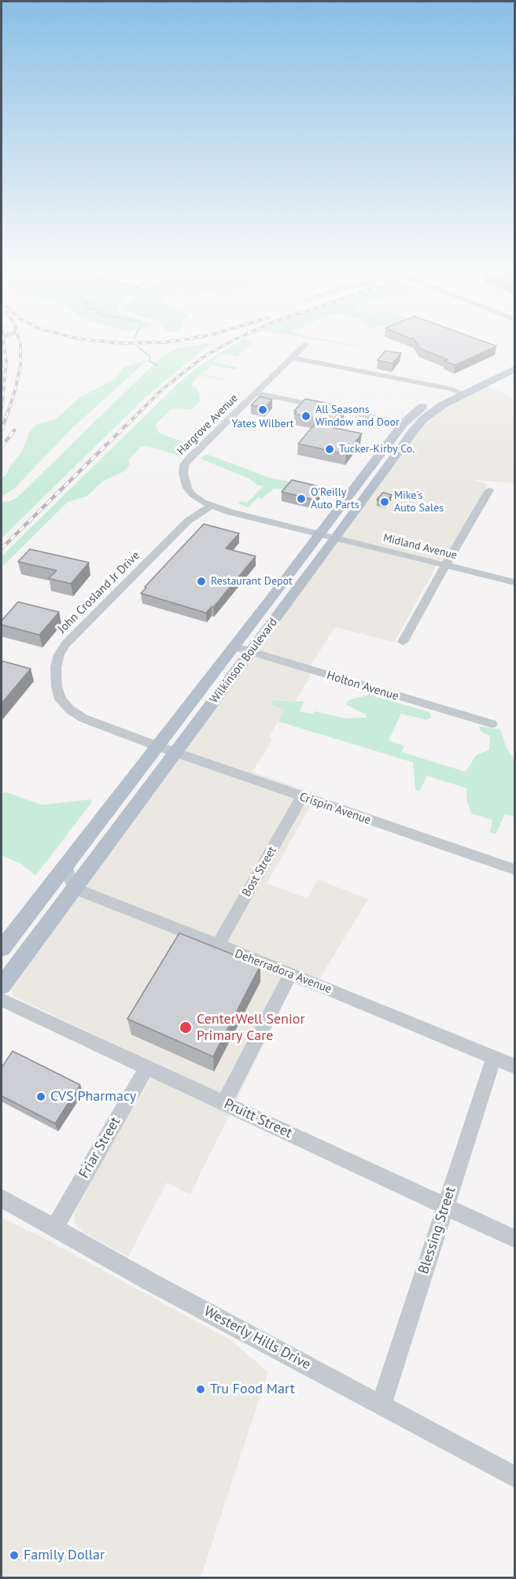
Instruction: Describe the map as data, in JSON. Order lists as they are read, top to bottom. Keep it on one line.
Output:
{"streets":{"main road":["Wilkinson Boulevard"],"street":["Hargrove Avenue","Midland Avenue","John Crosland Jr Drive","Holton Avenue","Crispin Avenue","Bost Street","Deherradora Avenue","Pruitt Street","Friar Street","Blessing Street","Westerly Hills Drive"]},"crossings":[["Hargrove Avenue","Midland Avenue"],["Hargrove Avenue","John Crosland Jr Drive"],["Hargrove Avenue","Wilkinson Boulevard"],["Midland Avenue","Wilkinson Boulevard"],["John Crosland Jr Drive","Wilkinson Boulevard"],["John Crosland Jr Drive","Crispin Avenue"],["Wilkinson Boulevard","Holton Avenue"],["Wilkinson Boulevard","Crispin Avenue"],["Wilkinson Boulevard","Deherradora Avenue"],["Crispin Avenue","Bost Street"],["Bost Street","Deherradora Avenue"],["Deherradora Avenue","Blessing Street"],["Pruitt Street","Friar Street"],["Pruitt Street","Blessing Street"],["Friar Street","Westerly Hills Drive"],["Blessing Street","Westerly Hills Drive"]],"places":["Yates Wilbert","All Seasons Window and Door","Tucker-Kirby Co.","O'Reilly Auto Parts","Mike's Auto Sales","Restaurant Depot","CenterWell Senior Primary Care","CVS Pharmacy","Tru Food Mart","Family Dollar"]}
